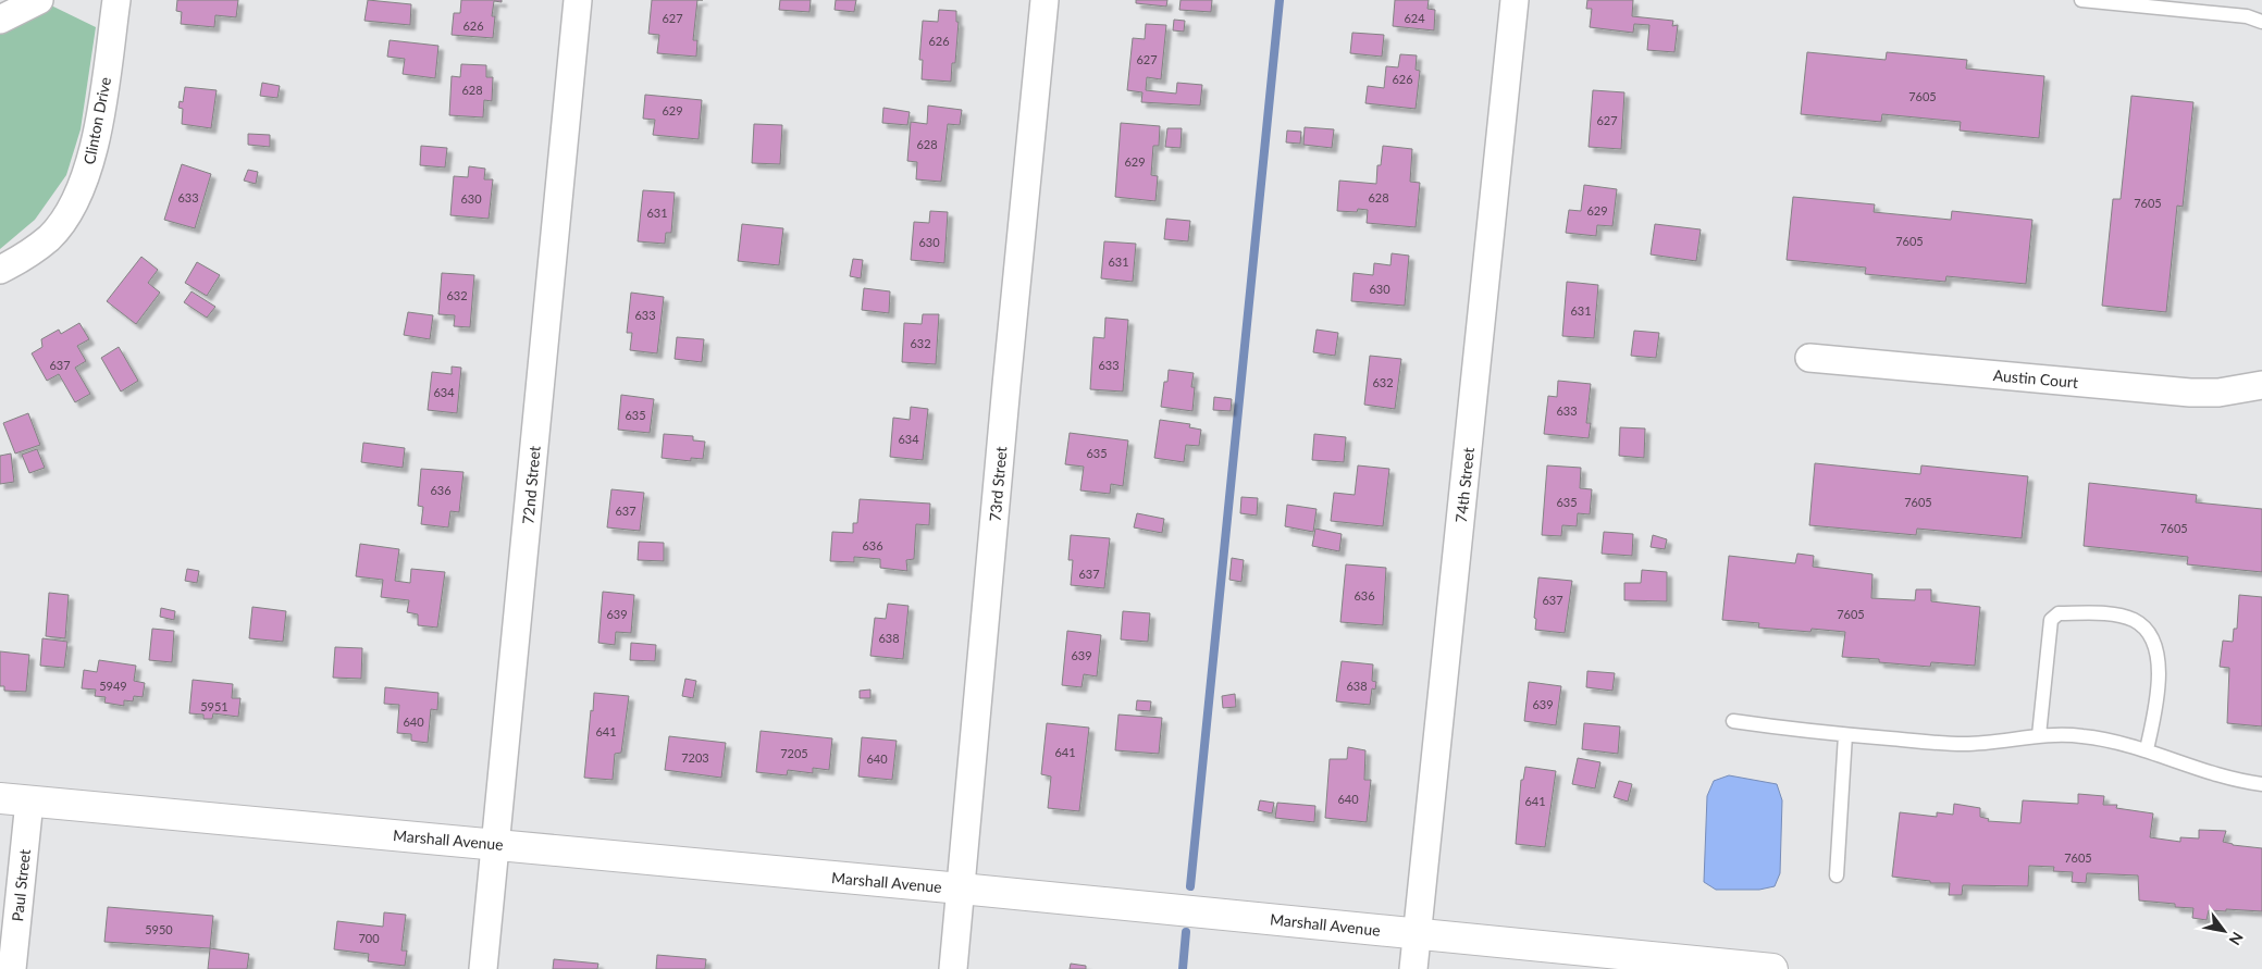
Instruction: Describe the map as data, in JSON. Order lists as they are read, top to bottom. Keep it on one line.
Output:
{"streets":{"street":["Clinton Drive","Austin Court","73rd Street","72nd Street","74th Street","Marshall Avenue","Paul Street"]},"crossings":[["73rd Street","Marshall Avenue"],["72nd Street","Marshall Avenue"],["74th Street","Marshall Avenue"],["Marshall Avenue","Paul Street"]],"house_numbers":["627","624","626","626","627","626","628","7605","629","627","628","629","633","628","630","7605","629","631","7605","630","631","630","632","631","633","632","637","633","632","634","633","635","634","635","636","635","7605","637","7605","636","637","636","637","639","7605","638","639","5949","638","639","5951","640","641","641","7205","7203","640","640","641","7605","5950","700"],"north":"bottom right"}
